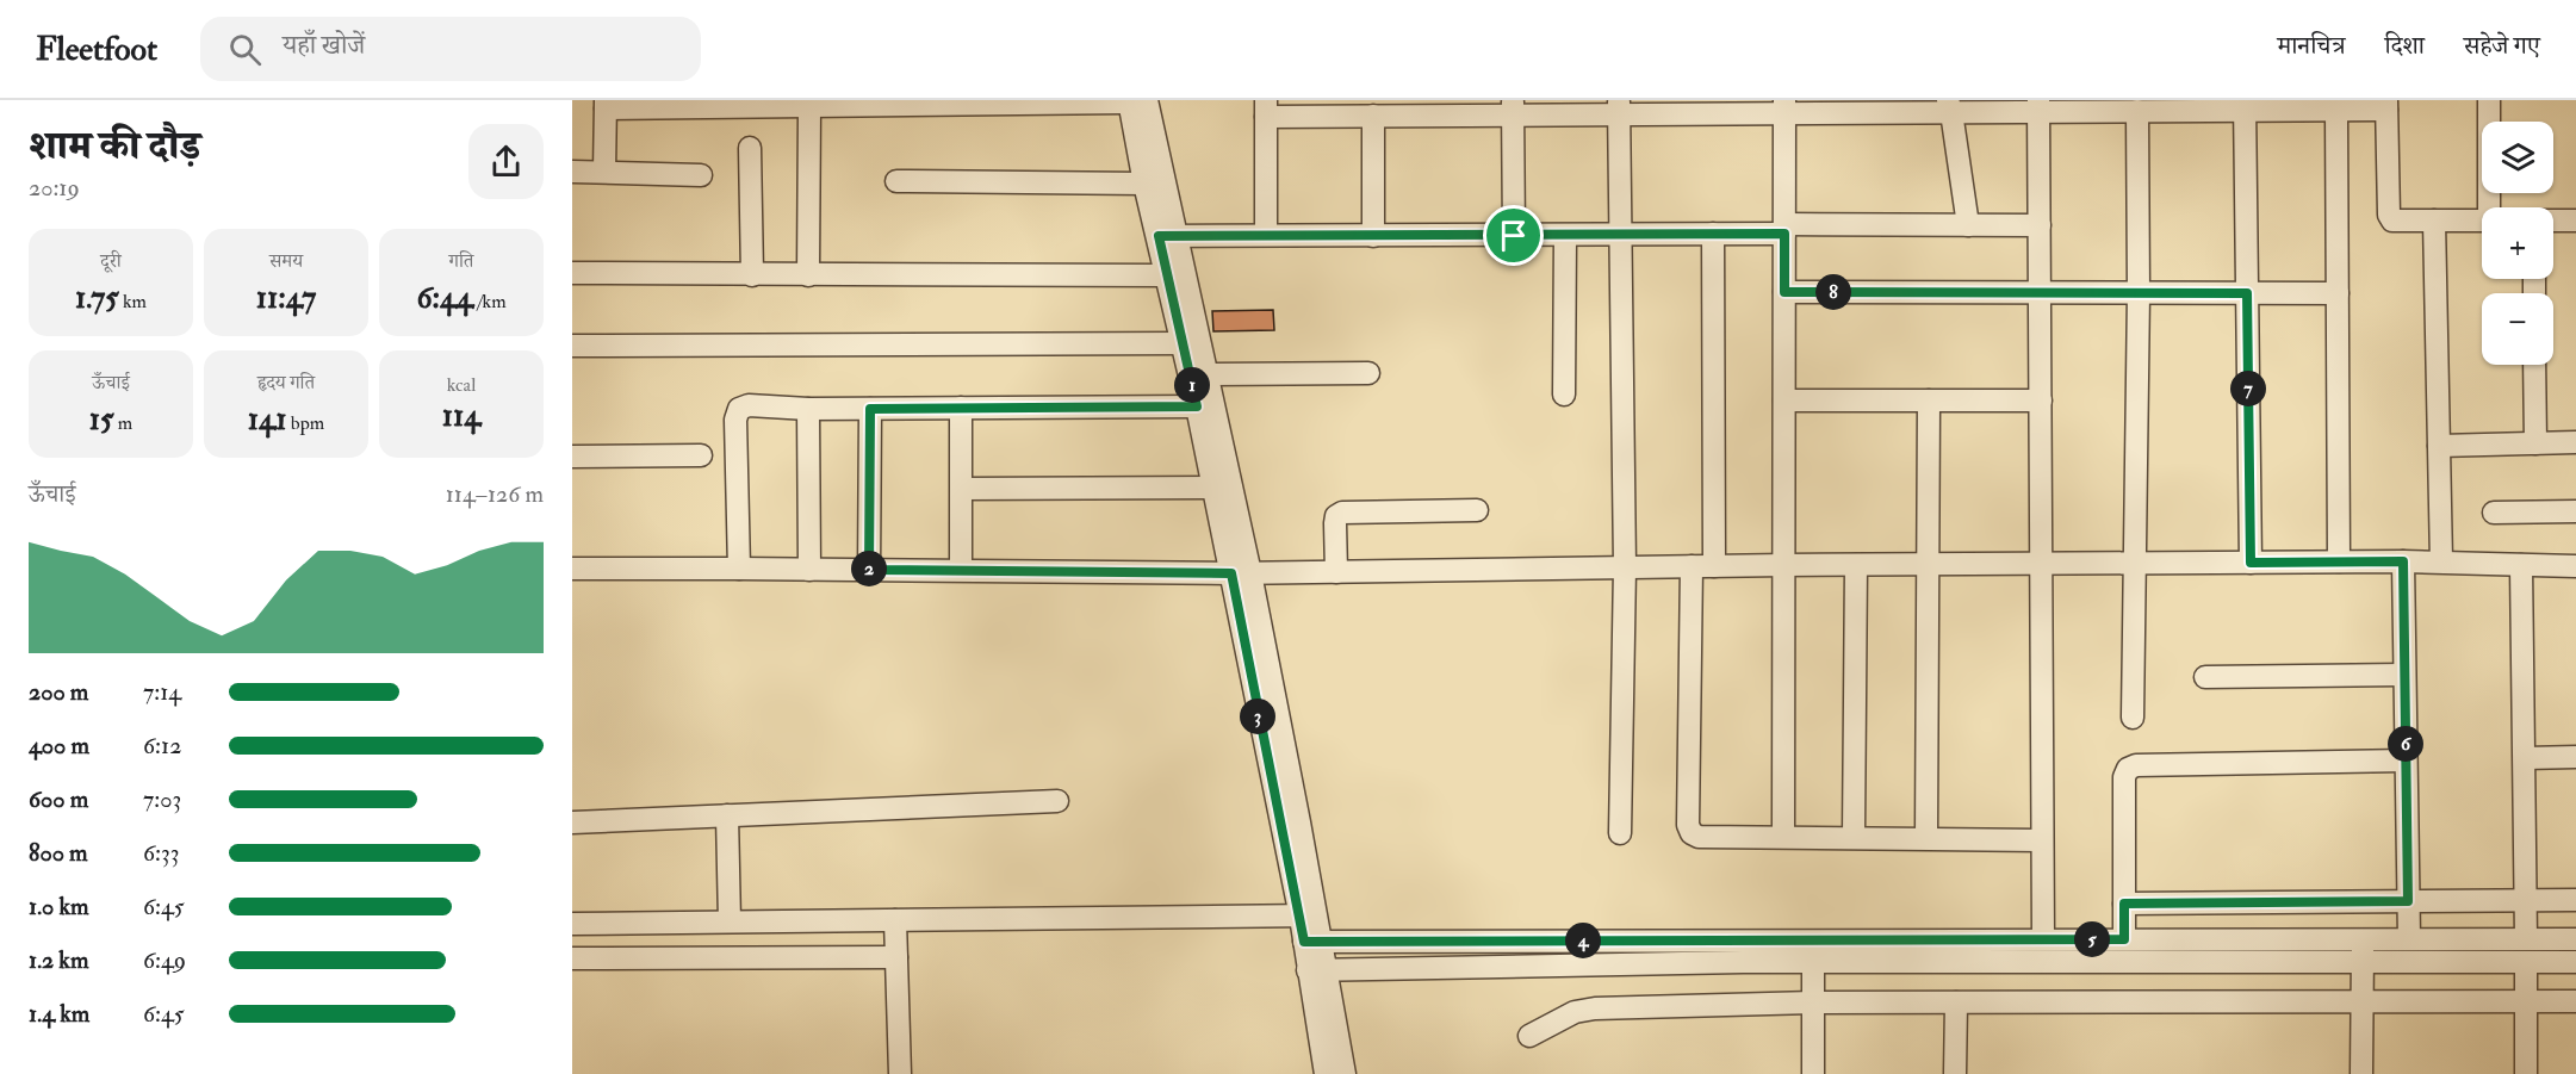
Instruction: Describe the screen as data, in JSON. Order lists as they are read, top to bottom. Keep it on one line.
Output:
{"page":{"header":"Fleetfoot","search":"यहाँ खोजें","nav":["मानचित्र","दिशा","सहेजे गए"],"heading":["शाम की दौड़","20:19"],"map_buttons":["+","−"],"stats":[["दूरी","1.75 km"],["समय","11:47"],["गति","6:44 /km"],["ऊँचाई","15 m"],["हृदय गति","141 bpm"],["kcal","114"]],"pins":["8","1","7","2","3","6","5","4"],"chart":["ऊँचाई","114–126 m"],"list":[{"name":"200 m","note":"7:14"},{"name":"400 m","note":"6:12"},{"name":"600 m","note":"7:03"},{"name":"800 m","note":"6:33"},{"name":"1.0 km","note":"6:45"},{"name":"1.2 km","note":"6:49"},{"name":"1.4 km","note":"6:45"}]}}
